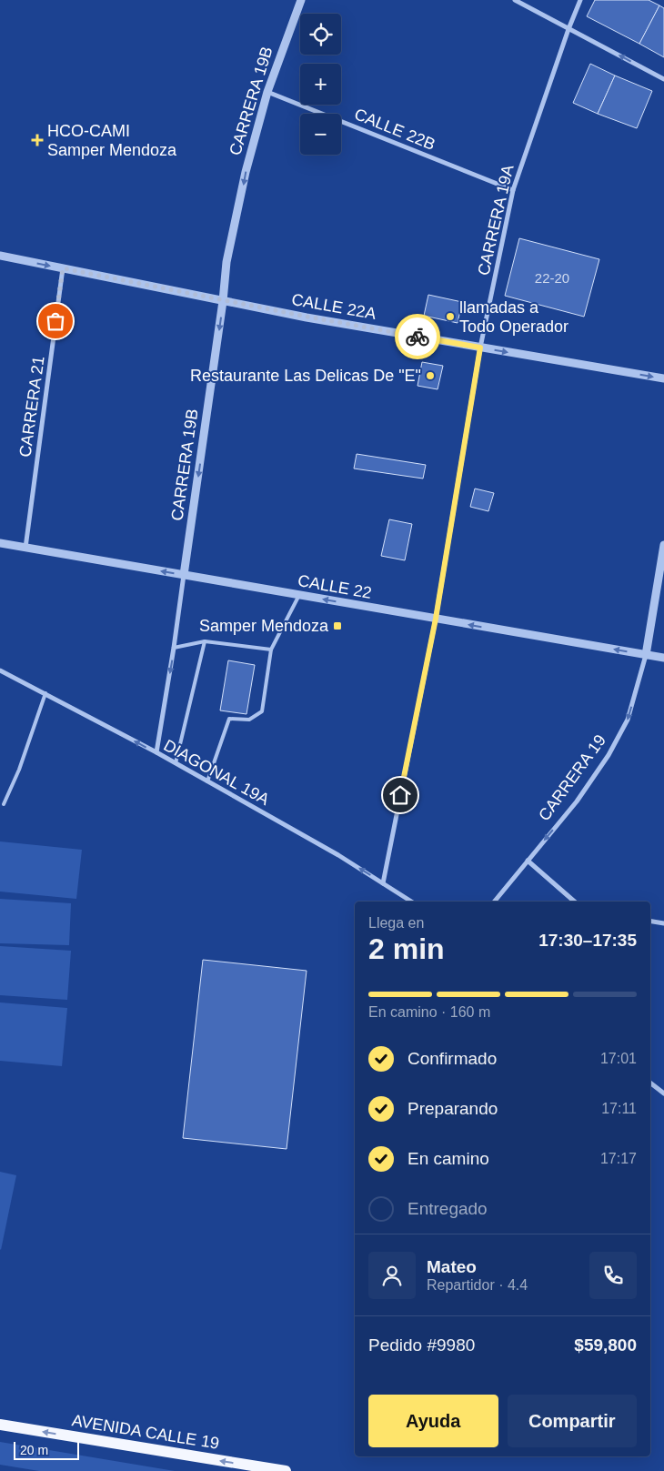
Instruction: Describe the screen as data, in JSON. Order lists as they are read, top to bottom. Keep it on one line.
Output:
{"streets":{"main road":["AVENIDA CALLE 19"],"street":["CARRERA 19B","CALLE 22B","CARRERA 19A","CALLE 22A","CARRERA 21","CALLE 22","DIAGONAL 19A","CARRERA 19"]},"crossings":[["CARRERA 19B","CALLE 22B"],["CARRERA 19B","CALLE 22A"],["CARRERA 19B","CALLE 22"],["CARRERA 19B","DIAGONAL 19A"],["CALLE 22B","CARRERA 19A"],["CARRERA 19A","CALLE 22A"],["CARRERA 19A","CALLE 22"],["CARRERA 19A","DIAGONAL 19A"],["CALLE 22A","CARRERA 21"],["CARRERA 21","CALLE 22"],["CALLE 22","CARRERA 19"]],"one_way":["CARRERA 19B","CALLE 22A","CALLE 22","DIAGONAL 19A","CARRERA 19","AVENIDA CALLE 19"],"places":{"health":["HCO-CAMI Samper Mendoza"],"other":["llamadas a Todo Operador","Restaurante Las Delicas De \"E\""],"transit":["Samper Mendoza"]},"house_numbers":["22-20"],"scale_bar":"20 m","page":{"map_buttons":["+","−"],"heading":["2 min","Llega en","17:30–17:35"],"panel":["Mateo","Repartidor · 4.4","Pedido #9980","$59,800"],"bar":"En camino · 160 m","list":[["Confirmado","17:01"],["Preparando","17:11"],["En camino","17:17"],"Entregado"],"buttons":["Ayuda","Compartir"],"scale":"20 m"}}
